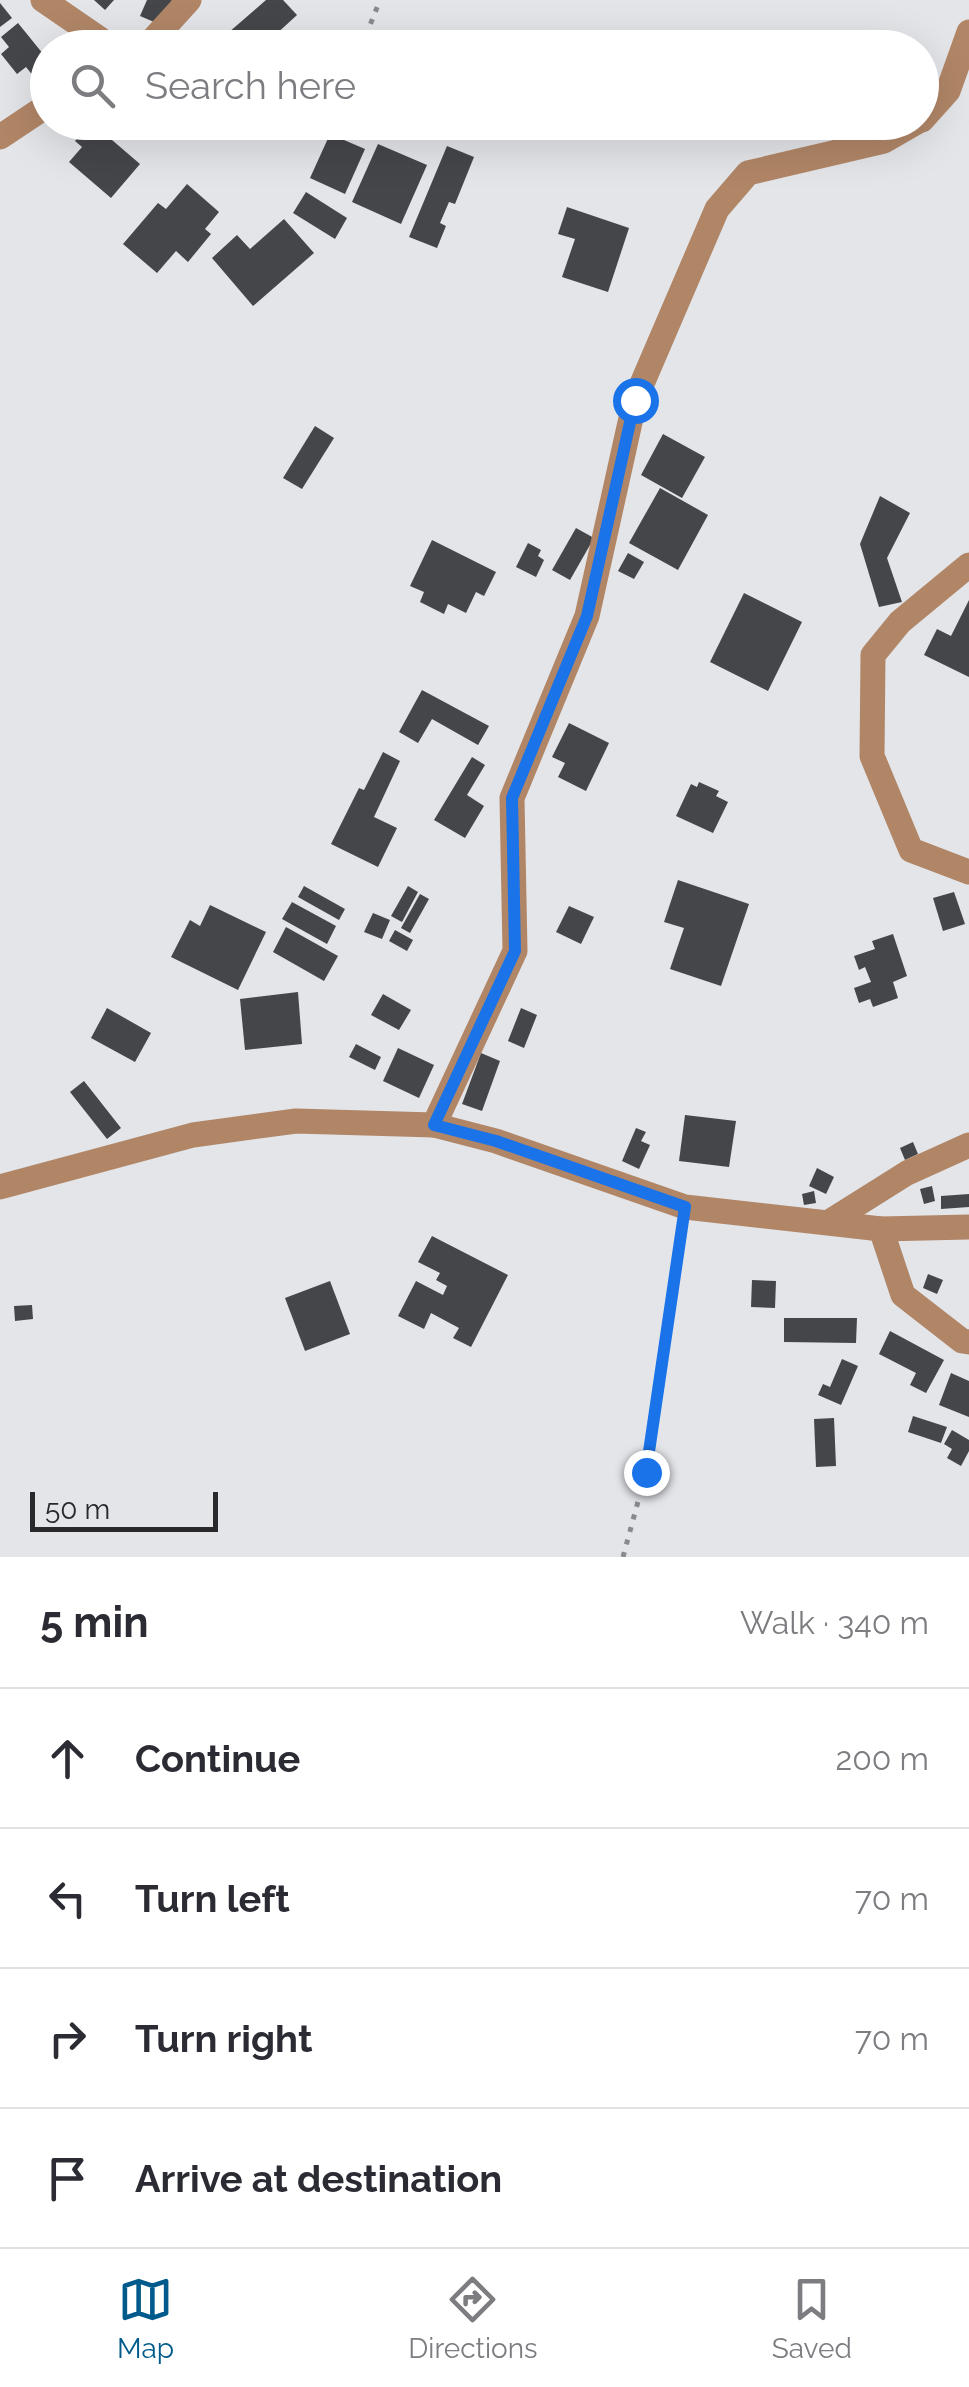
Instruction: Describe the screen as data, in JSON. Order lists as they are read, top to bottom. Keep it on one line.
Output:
{"scale_bar":"50 m","page":{"search":"Search here","scale":"50 m","heading":["5 min","Walk · 340 m"],"list":[["Continue","200 m"],["Turn left","70 m"],["Turn right","70 m"],"Arrive at destination"],"nav":["Map","Directions","Saved"]}}
